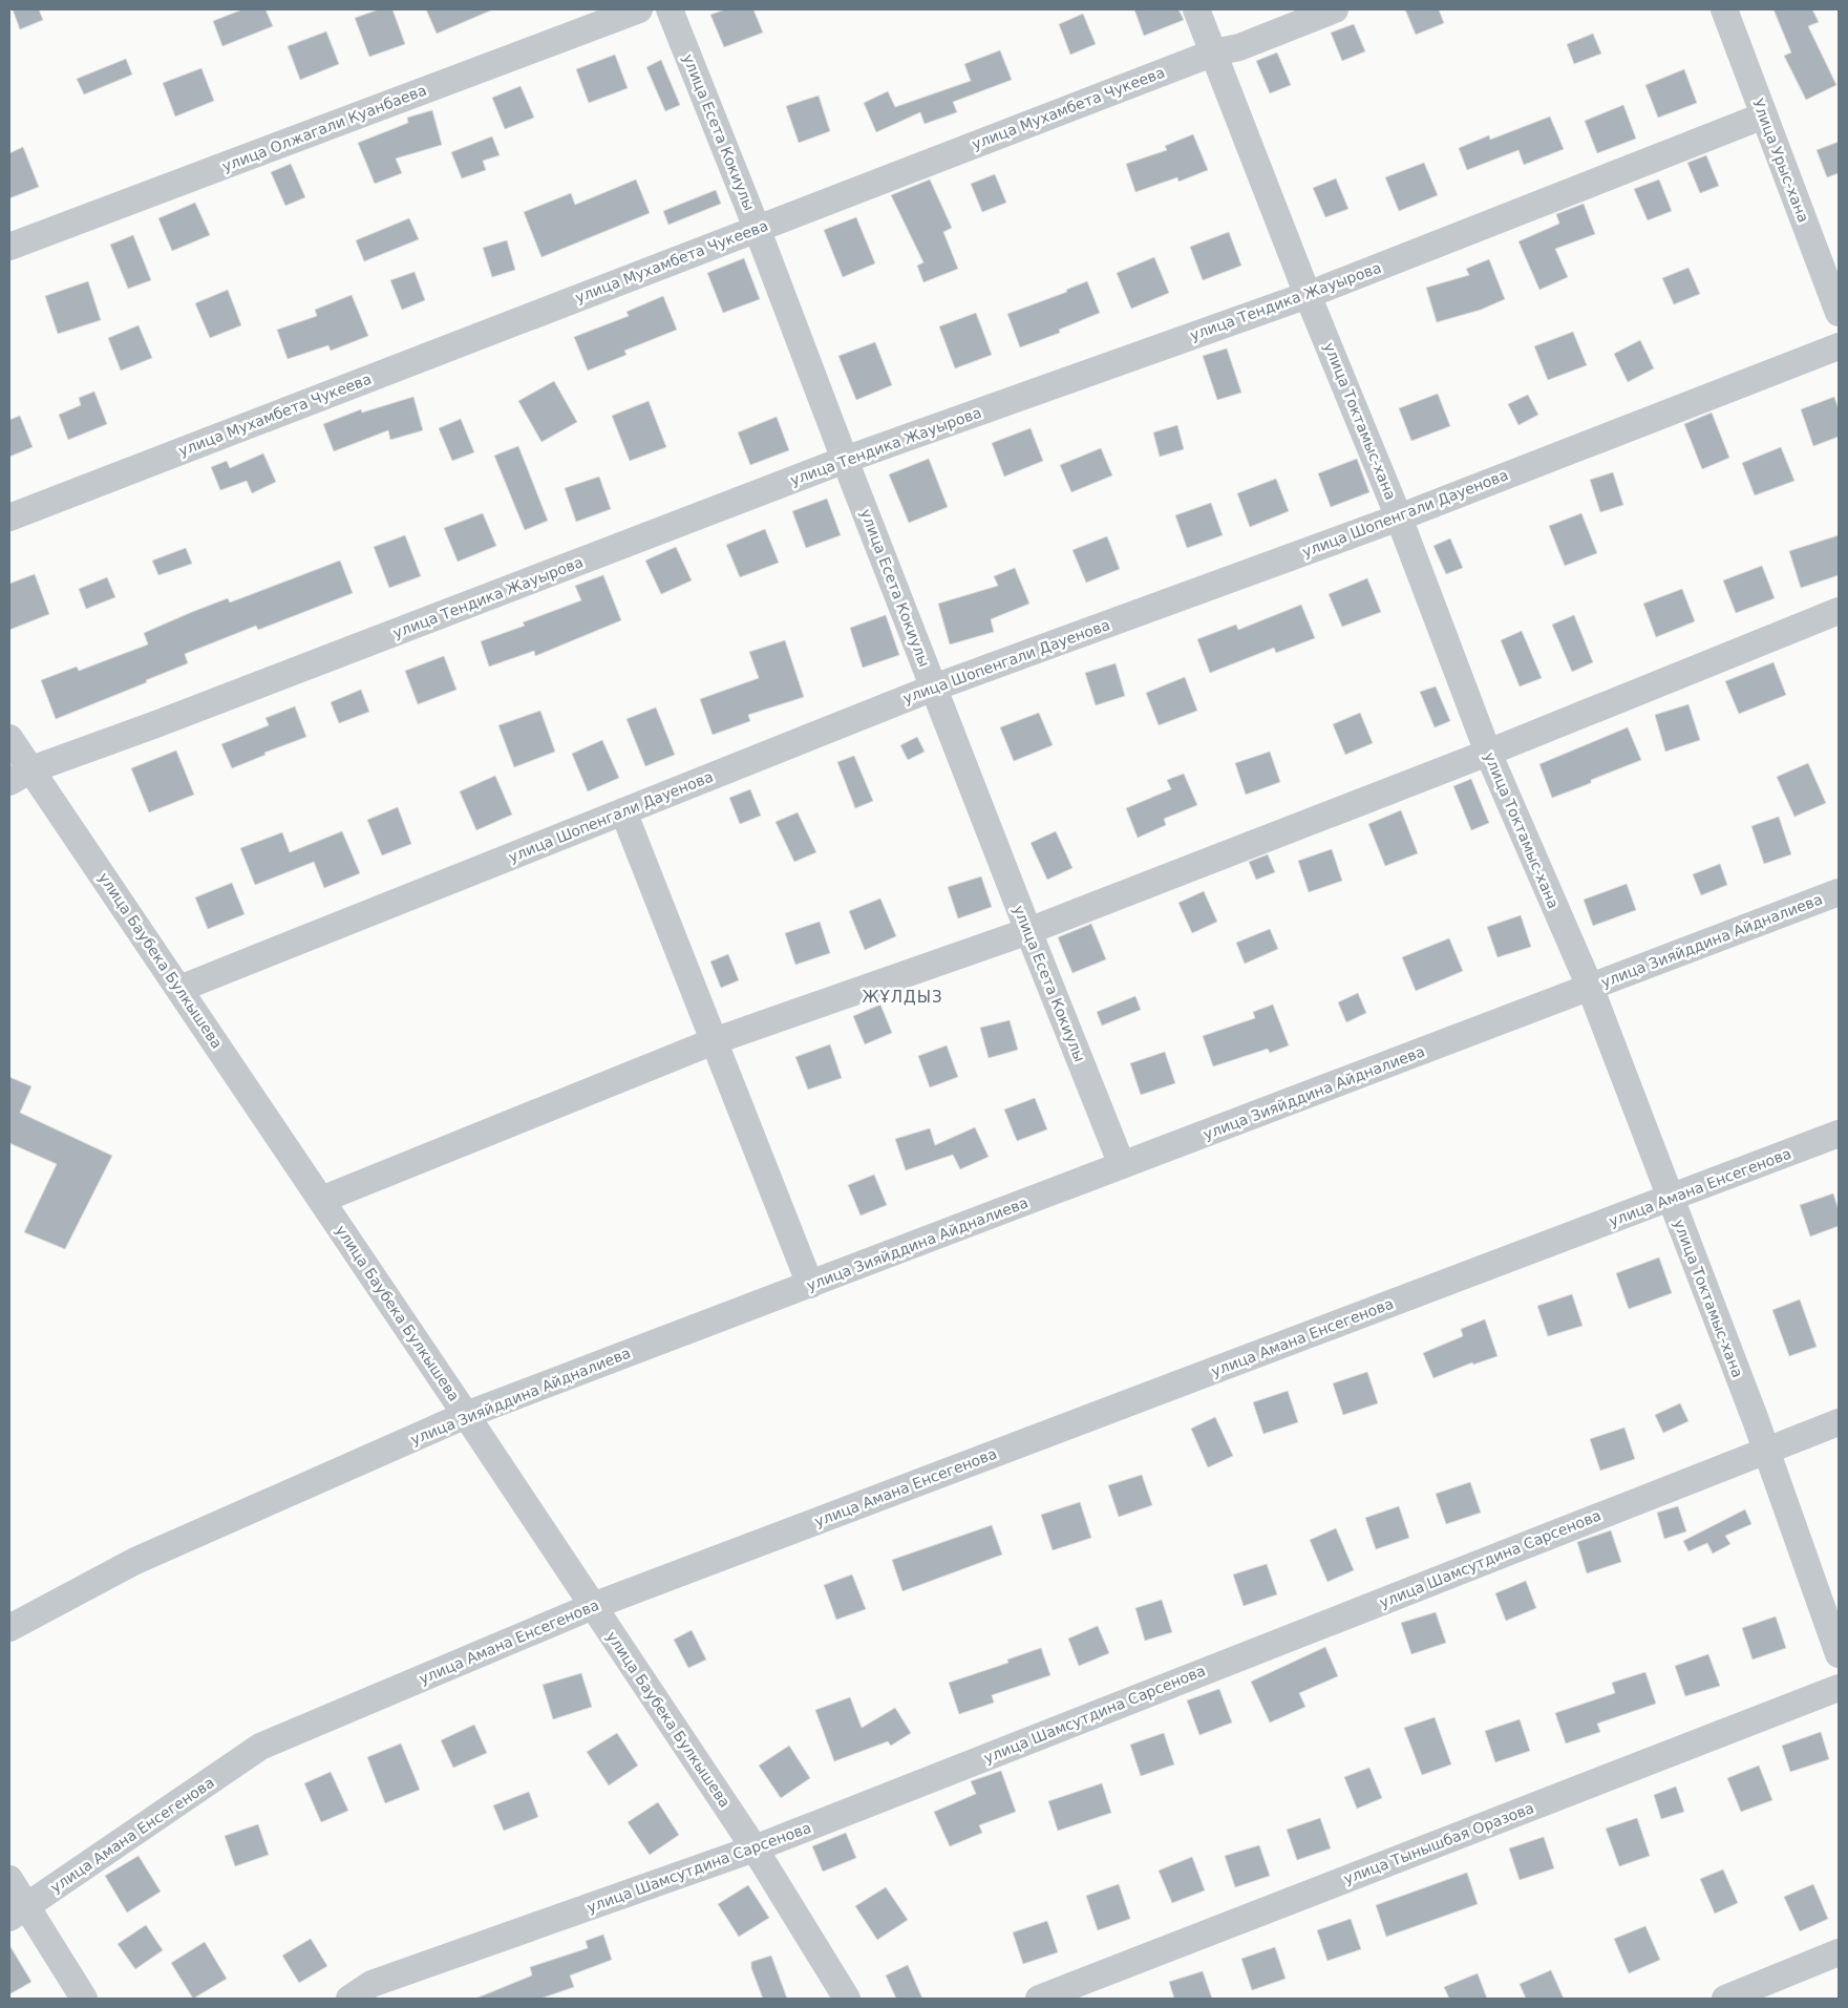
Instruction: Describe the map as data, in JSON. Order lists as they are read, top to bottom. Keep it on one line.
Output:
{"streets":{"street":["улица Мухамбета Чукеева","улица Олжагали Куанбаева","улица Есета Кокиулы","Улица Урыс-хана","улица Тендика Жауырова","улица Токтамыс-хана","улица Шопенгали Дауенова","улица Зияйддина Айдналиева","улица Баубека Булкышева","улица Амана Енсегенова","улица Шамсутдина Сарсенова","улица Тынышбая Оразова"]},"crossings":[["улица Мухамбета Чукеева","улица Есета Кокиулы"],["улица Мухамбета Чукеева","улица Токтамыс-хана"],["улица Есета Кокиулы","улица Тендика Жауырова"],["улица Есета Кокиулы","улица Шопенгали Дауенова"],["улица Есета Кокиулы","улица Зияйддина Айдналиева"],["Улица Урыс-хана","улица Тендика Жауырова"],["улица Тендика Жауырова","улица Токтамыс-хана"],["улица Тендика Жауырова","улица Баубека Булкышева"],["улица Токтамыс-хана","улица Шопенгали Дауенова"],["улица Токтамыс-хана","улица Зияйддина Айдналиева"],["улица Токтамыс-хана","улица Амана Енсегенова"],["улица Токтамыс-хана","улица Шамсутдина Сарсенова"],["улица Шопенгали Дауенова","улица Баубека Булкышева"],["улица Зияйддина Айдналиева","улица Баубека Булкышева"],["улица Баубека Булкышева","улица Амана Енсегенова"],["улица Баубека Булкышева","улица Шамсутдина Сарсенова"]],"districts":["ЖҰЛДЫЗ"]}
